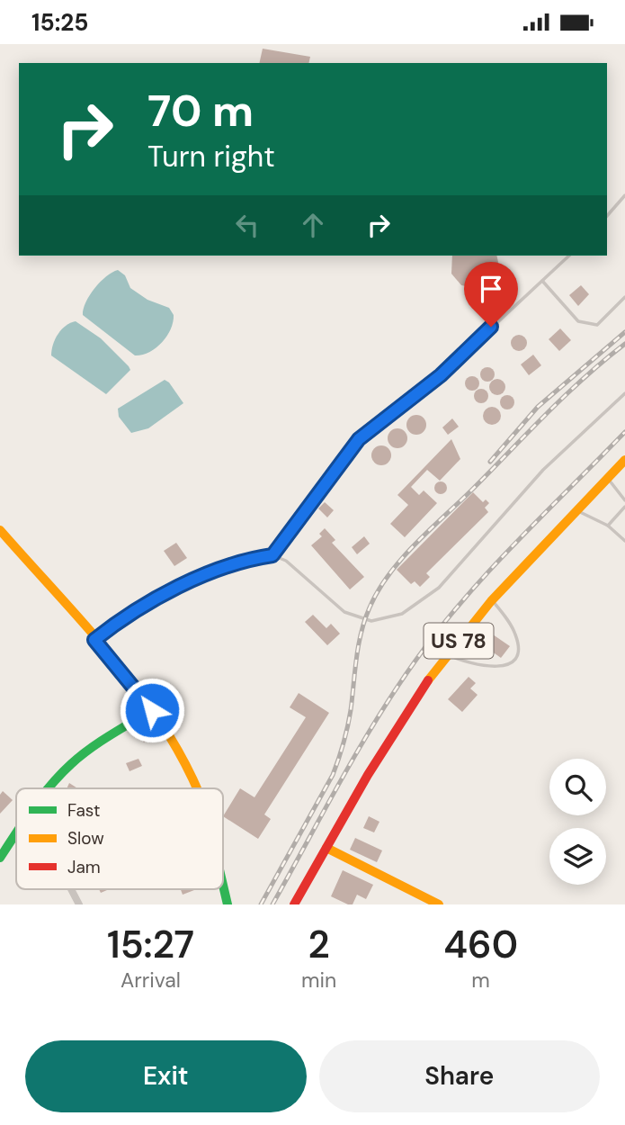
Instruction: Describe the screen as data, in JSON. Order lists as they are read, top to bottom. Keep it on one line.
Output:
{"streets":{"street":["US 78"]},"legend":["Fast","Slow","Jam"],"page":{"status":"15:25","turn":["70 m","Turn right"],"eta":["15:27","Arrival","2","min","460","m"],"buttons":["Exit","Share"]}}
